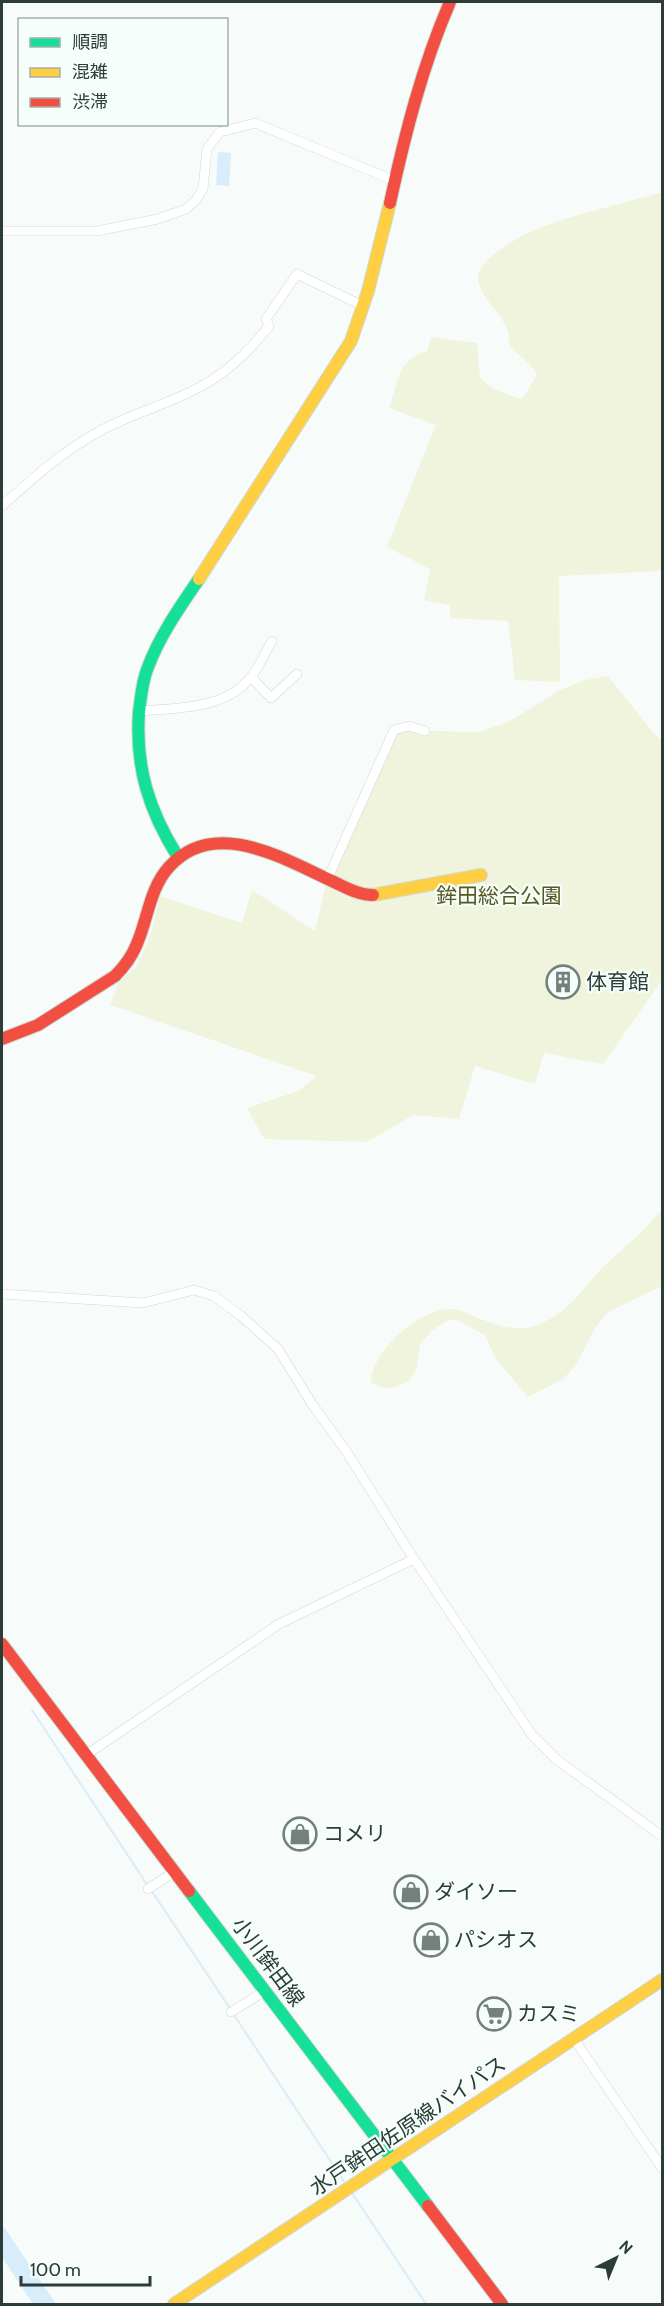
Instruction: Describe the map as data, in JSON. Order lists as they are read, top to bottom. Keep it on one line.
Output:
{"streets":{"street":["小川鉾田線","水戸鉾田佐原線バイパス"]},"crossings":[["小川鉾田線","水戸鉾田佐原線バイパス"]],"parks":["鉾田総合公園"],"places":{"building":["体育館"],"shop":["コメリ","ダイソー","パシオス"],"supermarket":["カスミ"]},"legend":["順調","混雑","渋滞"],"scale_bar":"100 m","north":"top right"}
